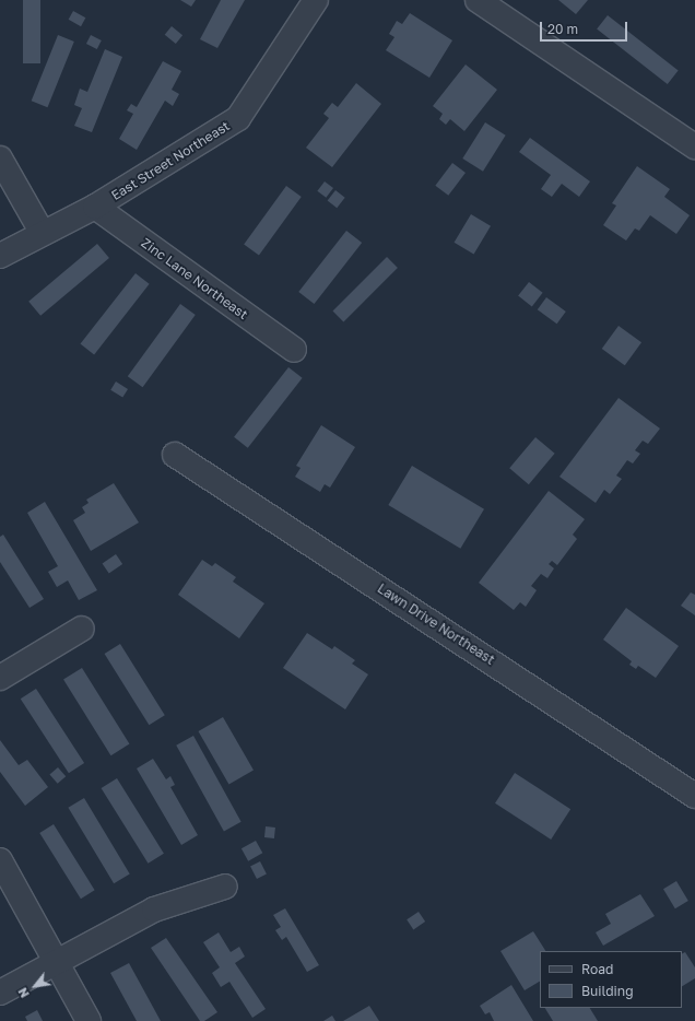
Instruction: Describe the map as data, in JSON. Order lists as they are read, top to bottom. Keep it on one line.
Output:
{"streets":{"street":["East Street Northeast","Zinc Lane Northeast","Lawn Drive Northeast"]},"crossings":[["East Street Northeast","Zinc Lane Northeast"]],"legend":["Road","Building"],"scale_bar":"20 m","north":"bottom left"}
